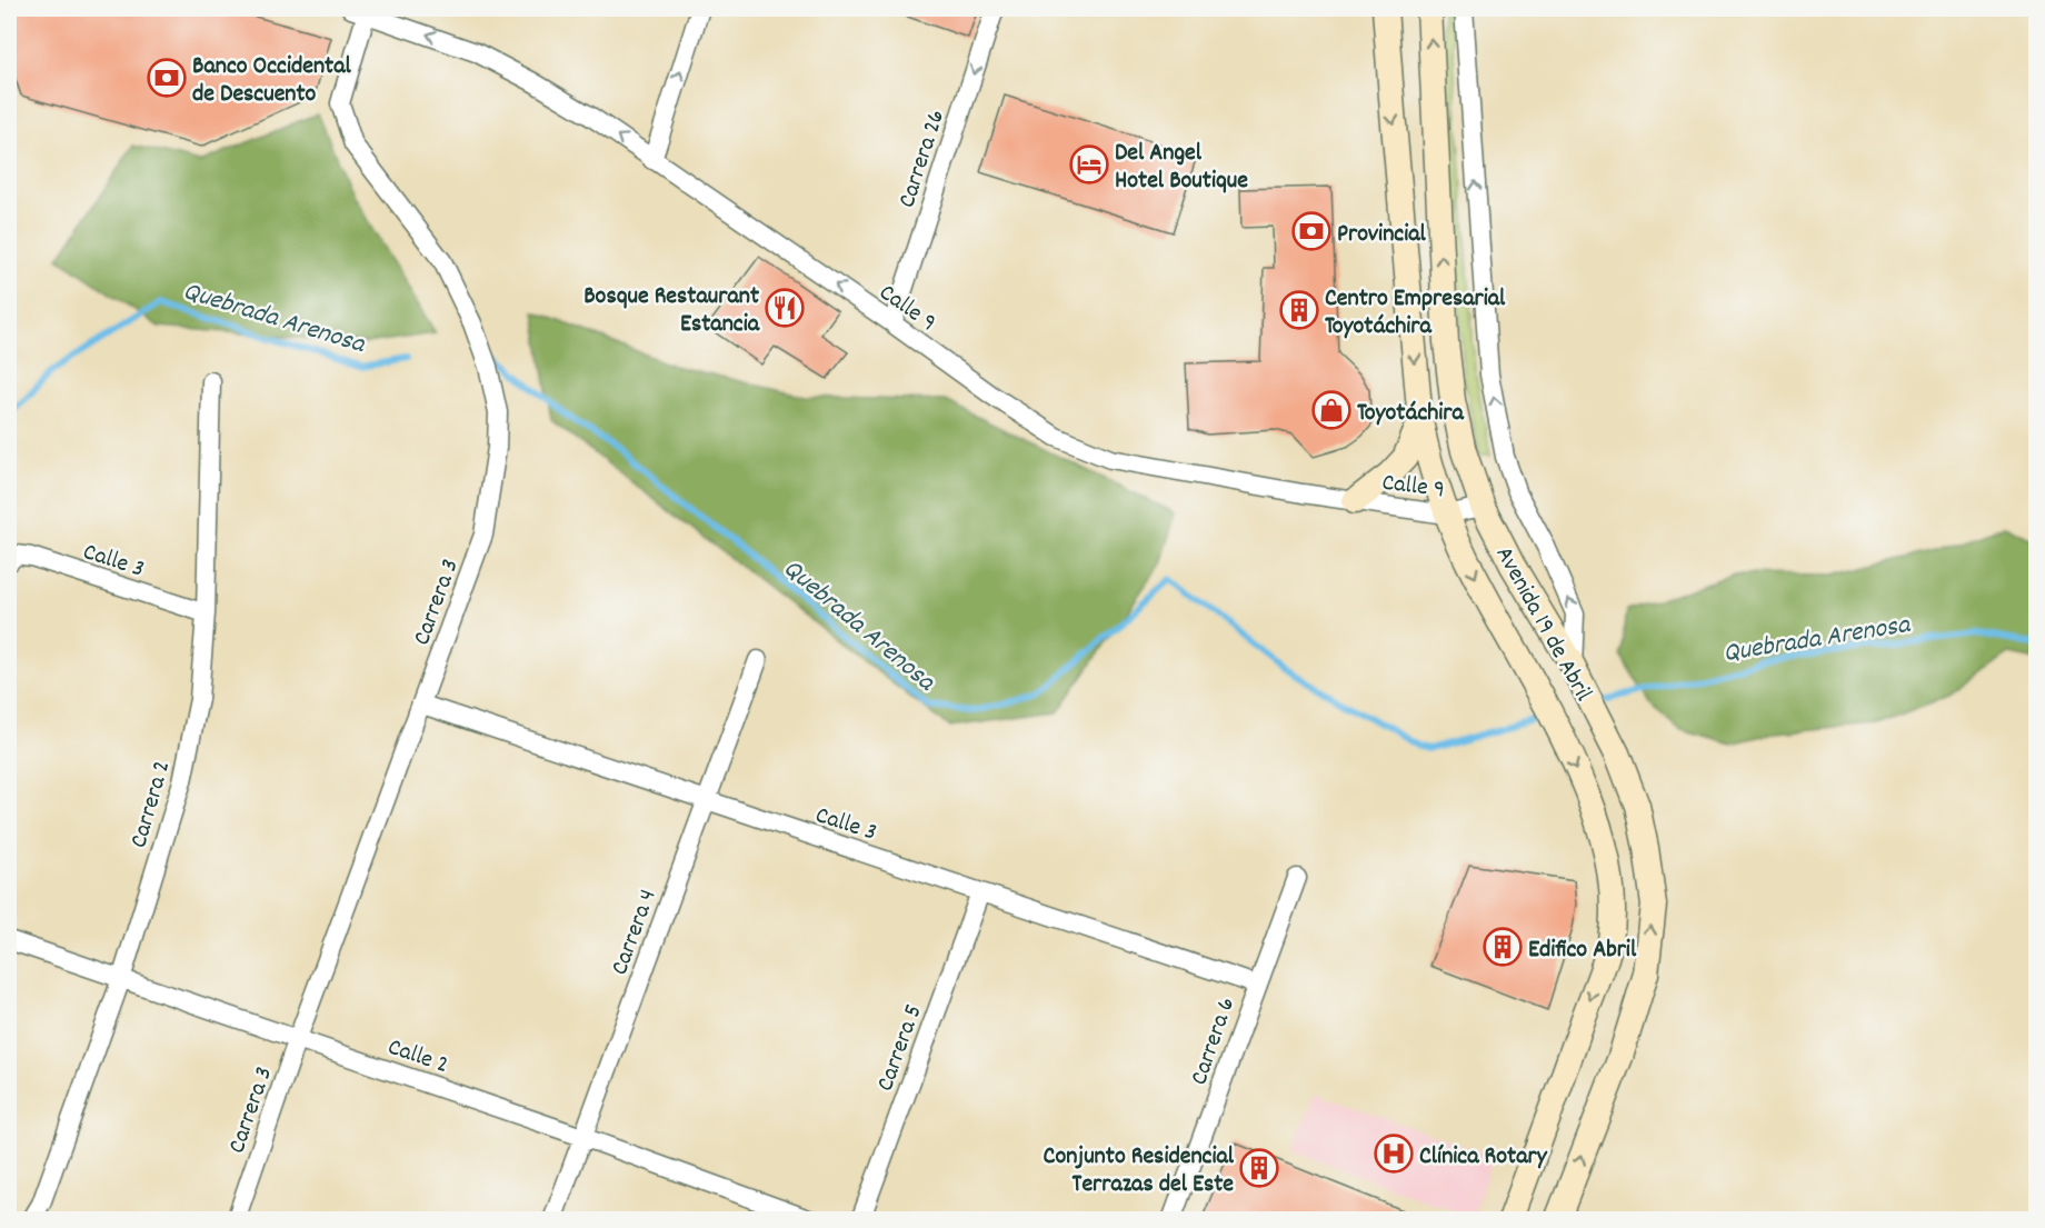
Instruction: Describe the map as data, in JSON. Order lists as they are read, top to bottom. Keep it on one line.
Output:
{"streets":{"main road":["Avenida 19 de Abril"],"street":["Carrera 26","Calle 9","Calle 3","Carrera 3","Carrera 2","Carrera 4","Carrera 6","Carrera 5","Calle 2"]},"crossings":[["Carrera 26","Calle 9"],["Calle 9","Carrera 3"],["Calle 9","Avenida 19 de Abril"],["Calle 3","Carrera 3"],["Calle 3","Carrera 2"],["Calle 3","Carrera 4"],["Calle 3","Carrera 6"],["Calle 3","Carrera 5"],["Carrera 3","Calle 2"],["Carrera 2","Calle 2"],["Carrera 4","Calle 2"]],"one_way":["Carrera 26","Calle 9"],"water":["Quebrada Arenosa"],"places":{"bank":["Banco Occidental de Descuento","Provincial"],"hotel":["Del Angel Hotel Boutique"],"restaurant":["Bosque Restaurant Estancia"],"building":["Centro Empresarial Toyotáchira","Edifico Abril","Conjunto Residencial Terrazas del Este"],"shop":["Toyotáchira"],"hospital":["Clínica Rotary"]}}
